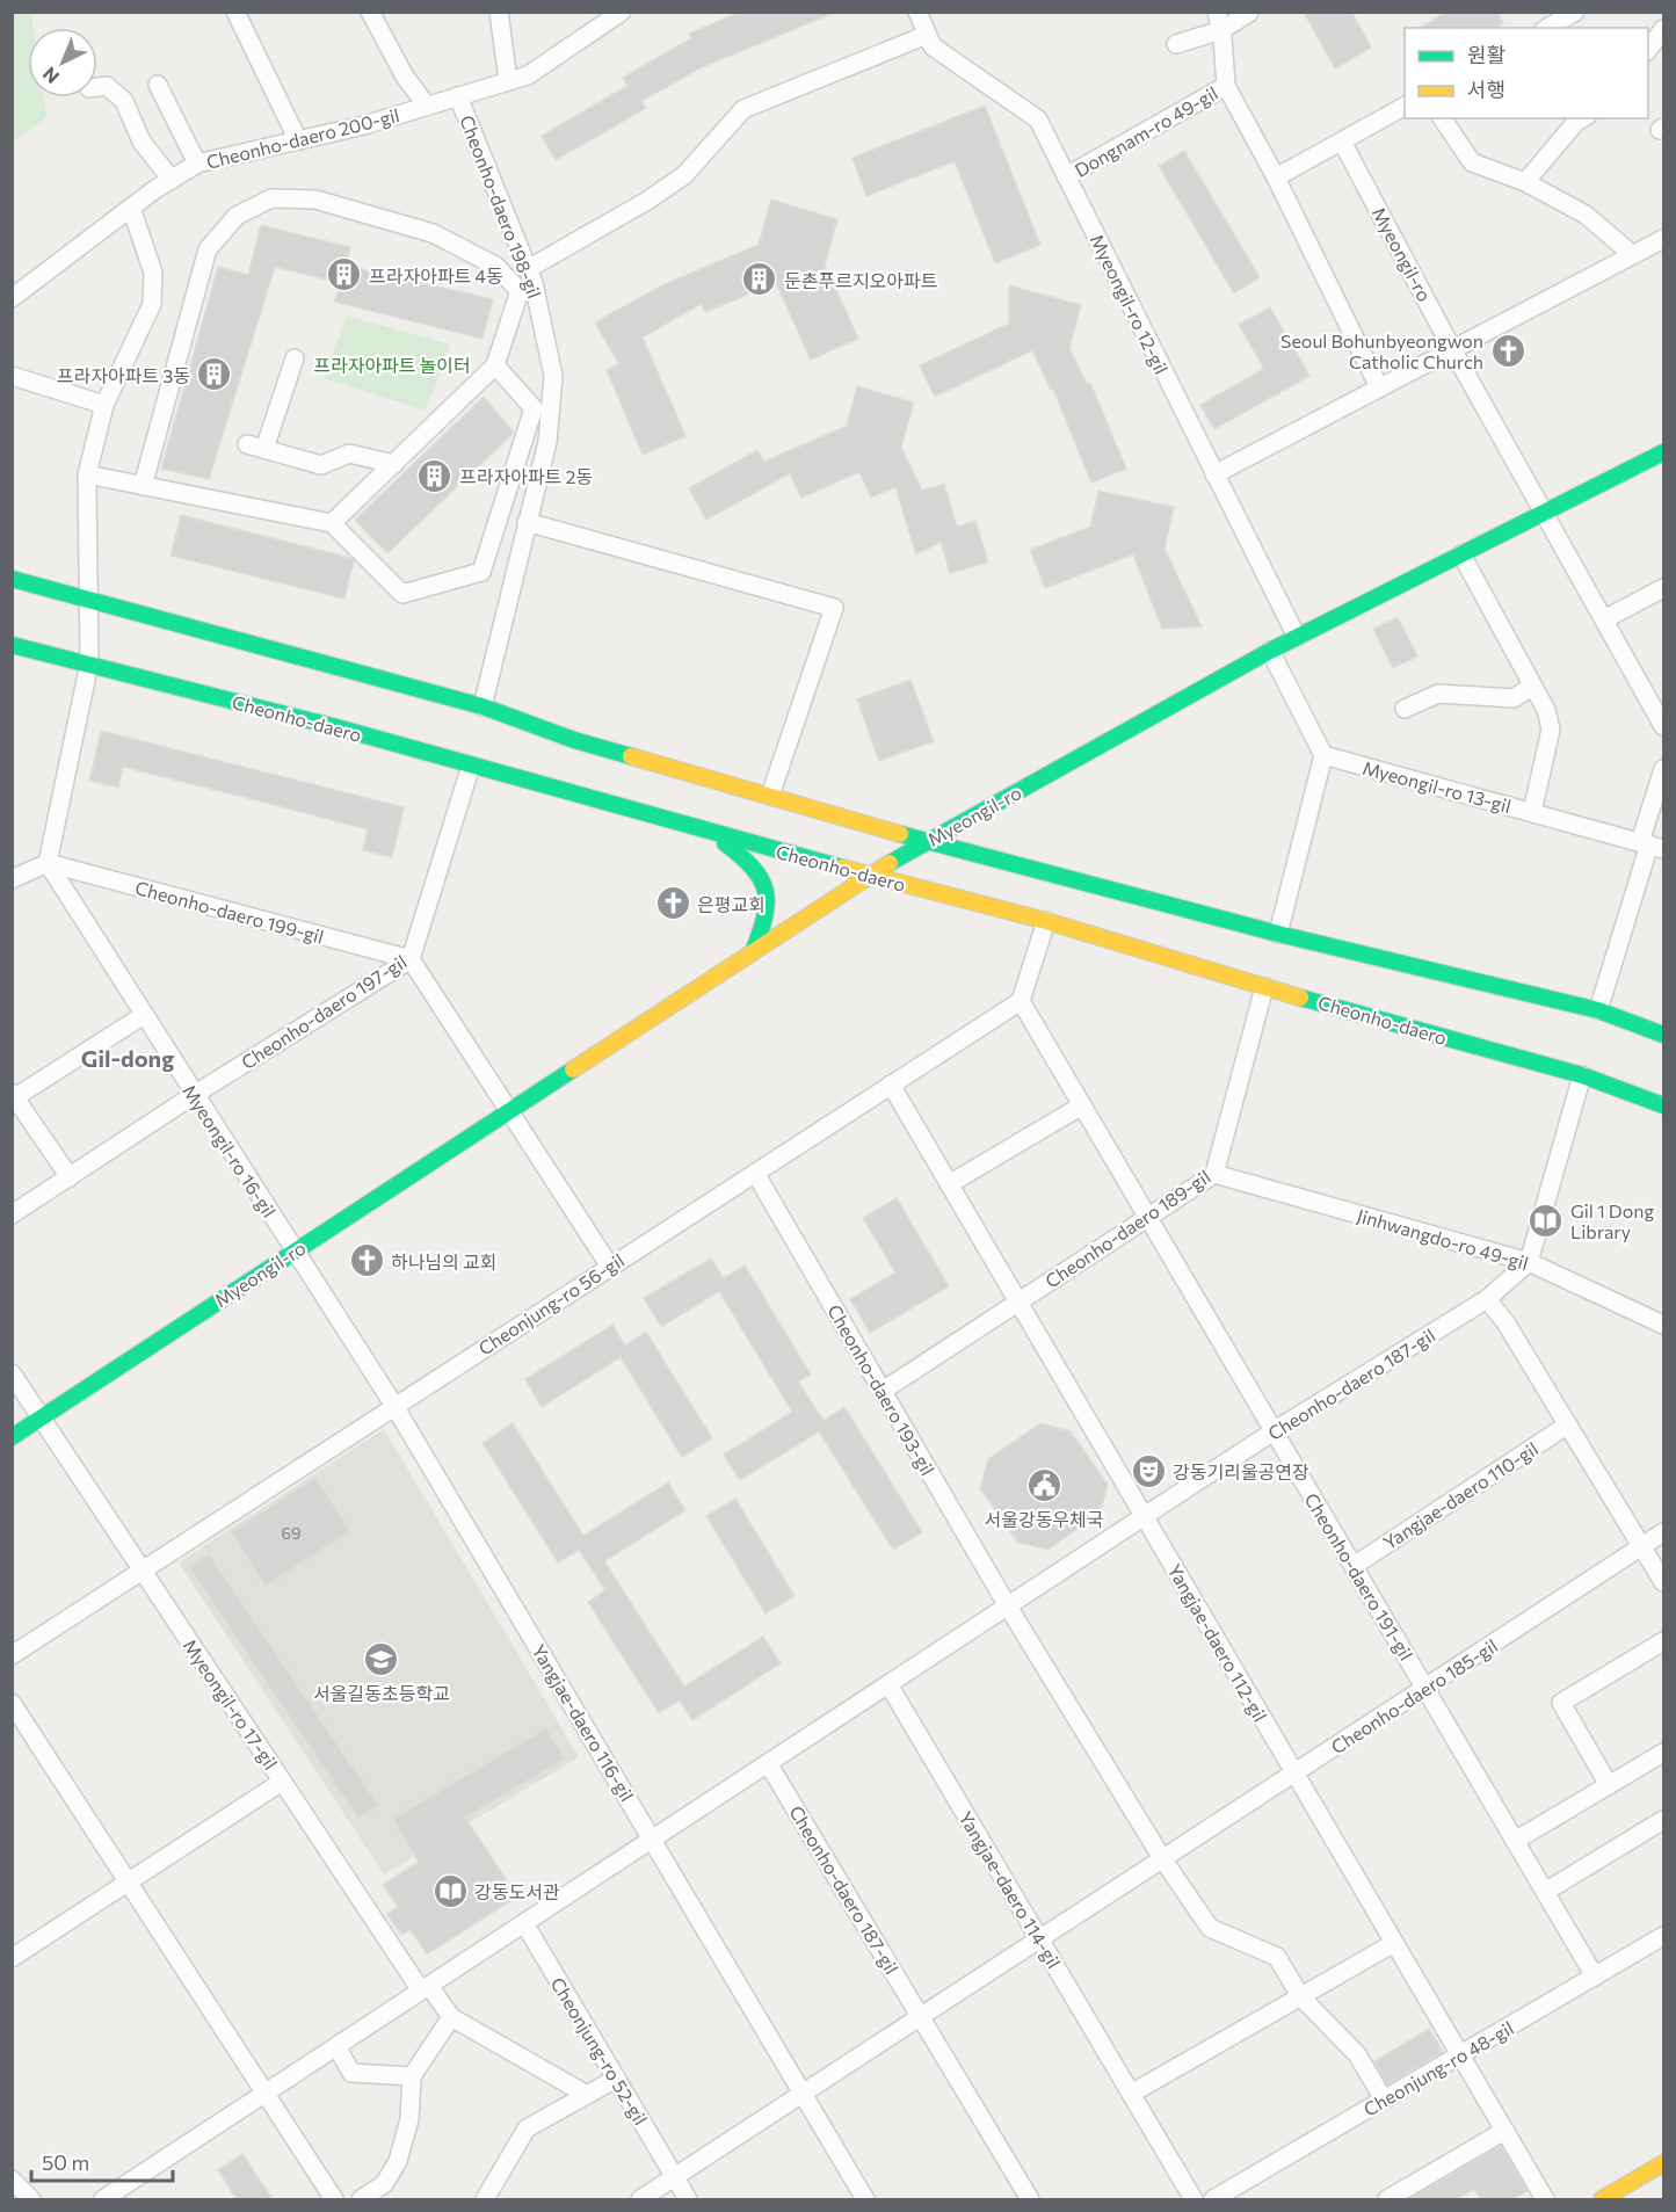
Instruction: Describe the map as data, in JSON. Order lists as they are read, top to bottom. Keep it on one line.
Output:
{"streets":{"main road":["Myeongil-ro","Cheonho-daero"],"street":["Dongnam-ro 49-gil","Cheonho-daero 200-gil","Cheonho-daero 198-gil","Myeongil-ro 12-gil","Myeongil-ro 13-gil","Cheonho-daero 199-gil","Cheonho-daero 197-gil","Myeongil-ro 16-gil","Cheonho-daero 189-gil","Jinhwangdo-ro 49-gil","Cheonjung-ro 56-gil","Cheonho-daero 187-gil","Cheonho-daero 193-gil","Yangjae-daero 110-gil","Cheonho-daero 191-gil","Yangjae-daero 112-gil","Cheonho-daero 185-gil","Myeongil-ro 17-gil","Yangjae-daero 116-gil","Yangjae-daero 114-gil","Cheonjung-ro 52-gil","Cheonjung-ro 48-gil"]},"crossings":[["Dongnam-ro 49-gil","Myeongil-ro 12-gil"],["Cheonho-daero 200-gil","Cheonho-daero 198-gil"],["Myeongil-ro","Myeongil-ro 12-gil"],["Myeongil-ro","Cheonho-daero"],["Myeongil-ro","Myeongil-ro 16-gil"],["Myeongil-ro","Myeongil-ro 17-gil"],["Myeongil-ro","Yangjae-daero 116-gil"],["Cheonho-daero","Cheonho-daero 197-gil"],["Cheonho-daero","Cheonho-daero 189-gil"],["Cheonho-daero 199-gil","Cheonho-daero 197-gil"],["Cheonho-daero 199-gil","Myeongil-ro 16-gil"],["Cheonho-daero 197-gil","Myeongil-ro 16-gil"],["Myeongil-ro 16-gil","Yangjae-daero 116-gil"],["Cheonho-daero 189-gil","Jinhwangdo-ro 49-gil"],["Cheonho-daero 189-gil","Cheonho-daero 193-gil"],["Cheonho-daero 189-gil","Cheonho-daero 191-gil"],["Cheonho-daero 189-gil","Yangjae-daero 112-gil"],["Jinhwangdo-ro 49-gil","Cheonho-daero 187-gil"],["Cheonjung-ro 56-gil","Cheonho-daero 193-gil"],["Cheonjung-ro 56-gil","Cheonho-daero 191-gil"],["Cheonjung-ro 56-gil","Yangjae-daero 112-gil"],["Cheonjung-ro 56-gil","Myeongil-ro 17-gil"],["Cheonjung-ro 56-gil","Yangjae-daero 116-gil"],["Cheonho-daero 187-gil","Cheonho-daero 193-gil"],["Cheonho-daero 187-gil","Cheonho-daero 191-gil"],["Cheonho-daero 187-gil","Yangjae-daero 112-gil"],["Cheonho-daero 187-gil","Cheonho-daero 185-gil"],["Cheonho-daero 187-gil","Yangjae-daero 116-gil"],["Cheonho-daero 187-gil","Yangjae-daero 114-gil"],["Yangjae-daero 110-gil","Cheonho-daero 191-gil"],["Cheonho-daero 191-gil","Cheonho-daero 185-gil"],["Cheonho-daero 191-gil","Cheonjung-ro 48-gil"],["Yangjae-daero 112-gil","Cheonho-daero 185-gil"],["Yangjae-daero 112-gil","Cheonjung-ro 48-gil"],["Cheonho-daero 185-gil","Yangjae-daero 116-gil"],["Cheonho-daero 185-gil","Yangjae-daero 114-gil"],["Cheonho-daero 185-gil","Cheonjung-ro 52-gil"],["Myeongil-ro 17-gil","Cheonjung-ro 52-gil"]],"districts":["Gil-dong"],"parks":["프라자아파트 놀이터"],"places":{"building":["프라자아파트 4동","둔촌푸르지오아파트","프라자아파트 3동","프라자아파트 2동"],"church":["Seoul Bohunbyeongwon Catholic Church","은평교회","하나님의 교회"],"library":["Gil 1 Dong Library","강동도서관"],"theatre":["강동기리울공연장"],"public building":["서울강동우체국"],"school or university":["서울길동초등학교"]},"house_numbers":["69"],"legend":["원활","서행"],"scale_bar":"50 m","north":"bottom left"}
